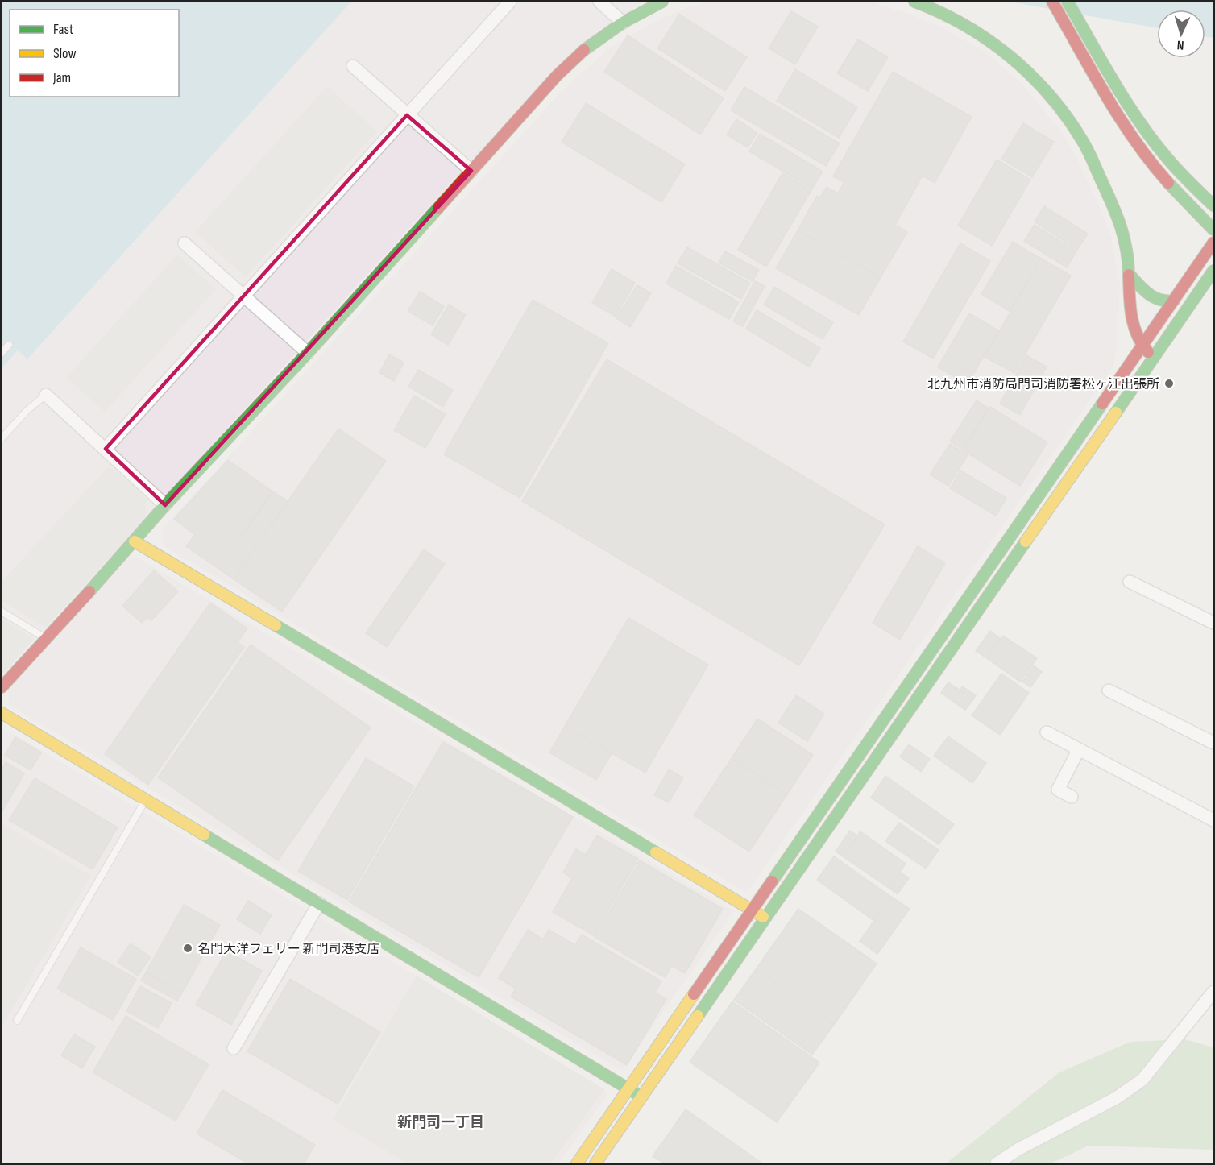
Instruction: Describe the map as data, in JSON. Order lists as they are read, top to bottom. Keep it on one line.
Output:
{"districts":["新門司一丁目"],"places":["北九州市消防局門司消防署松ヶ江出張所","名門大洋フェリー 新門司港支店"],"legend":["Fast","Slow","Jam"],"north":"bottom"}
